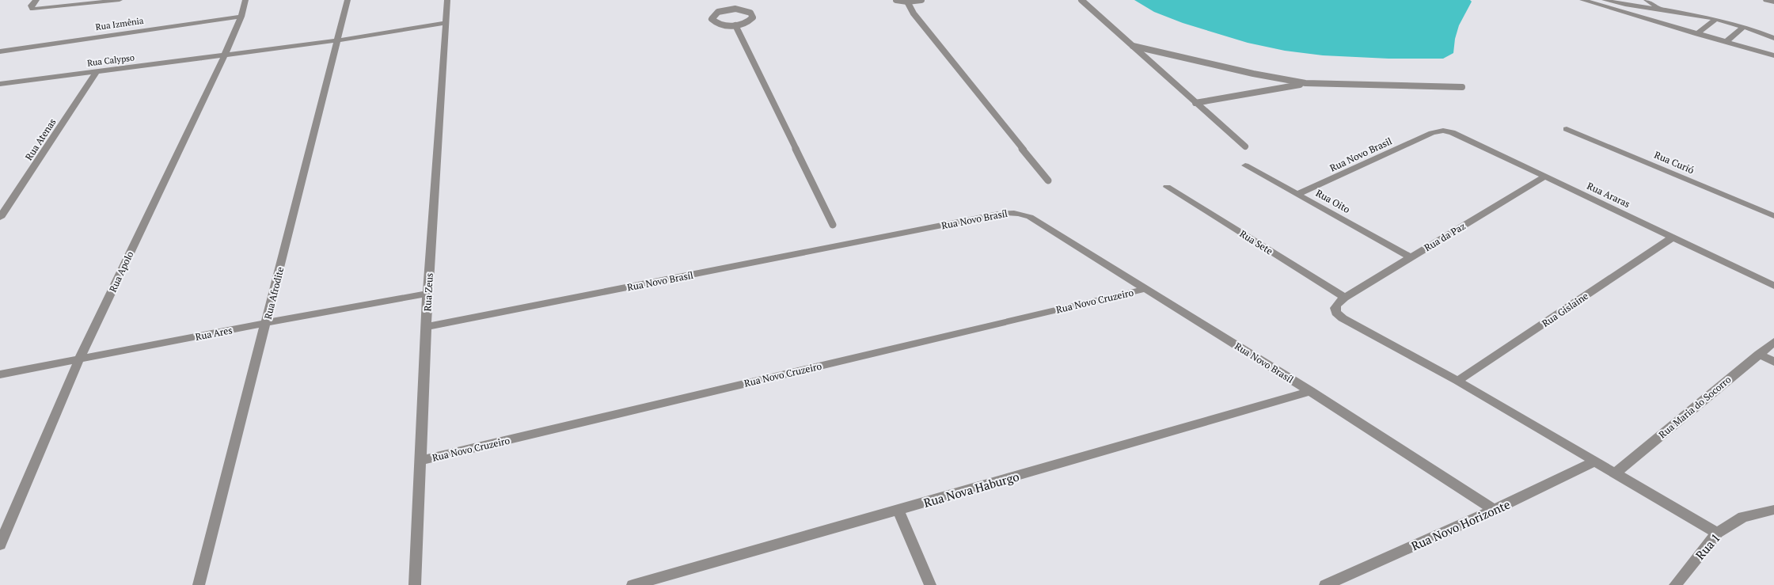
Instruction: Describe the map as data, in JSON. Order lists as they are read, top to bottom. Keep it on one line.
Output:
{"streets":{"street":["Rua Izmênia","Rua Calypso","Rua Atenas","Rua Novo Brasil","Rua Curió","Rua Araras","Rua Oito","Rua Novo Brasíl","Rua da Paz","Rua Sete","Rua Apolo","Rua Zeus","Rua Afrodite","Rua Novo Cruzeiro","Rua Gislaine","Rua Ares","Rua Maria do Socorro","Rua Nova Haburgo","Rua Novo Horizonte","Rua 1"]},"crossings":[["Rua Izmênia","Rua Apolo"],["Rua Calypso","Rua Atenas"],["Rua Calypso","Rua Apolo"],["Rua Calypso","Rua Zeus"],["Rua Calypso","Rua Afrodite"],["Rua Novo Brasil","Rua Araras"],["Rua Novo Brasil","Rua Oito"],["Rua Araras","Rua da Paz"],["Rua Araras","Rua Gislaine"],["Rua Oito","Rua da Paz"],["Rua Novo Brasíl","Rua Zeus"],["Rua Novo Brasíl","Rua Novo Cruzeiro"],["Rua Novo Brasíl","Rua Nova Haburgo"],["Rua Novo Brasíl","Rua Novo Horizonte"],["Rua da Paz","Rua Sete"],["Rua Apolo","Rua Ares"],["Rua Zeus","Rua Novo Cruzeiro"],["Rua Zeus","Rua Ares"],["Rua Afrodite","Rua Ares"]]}
